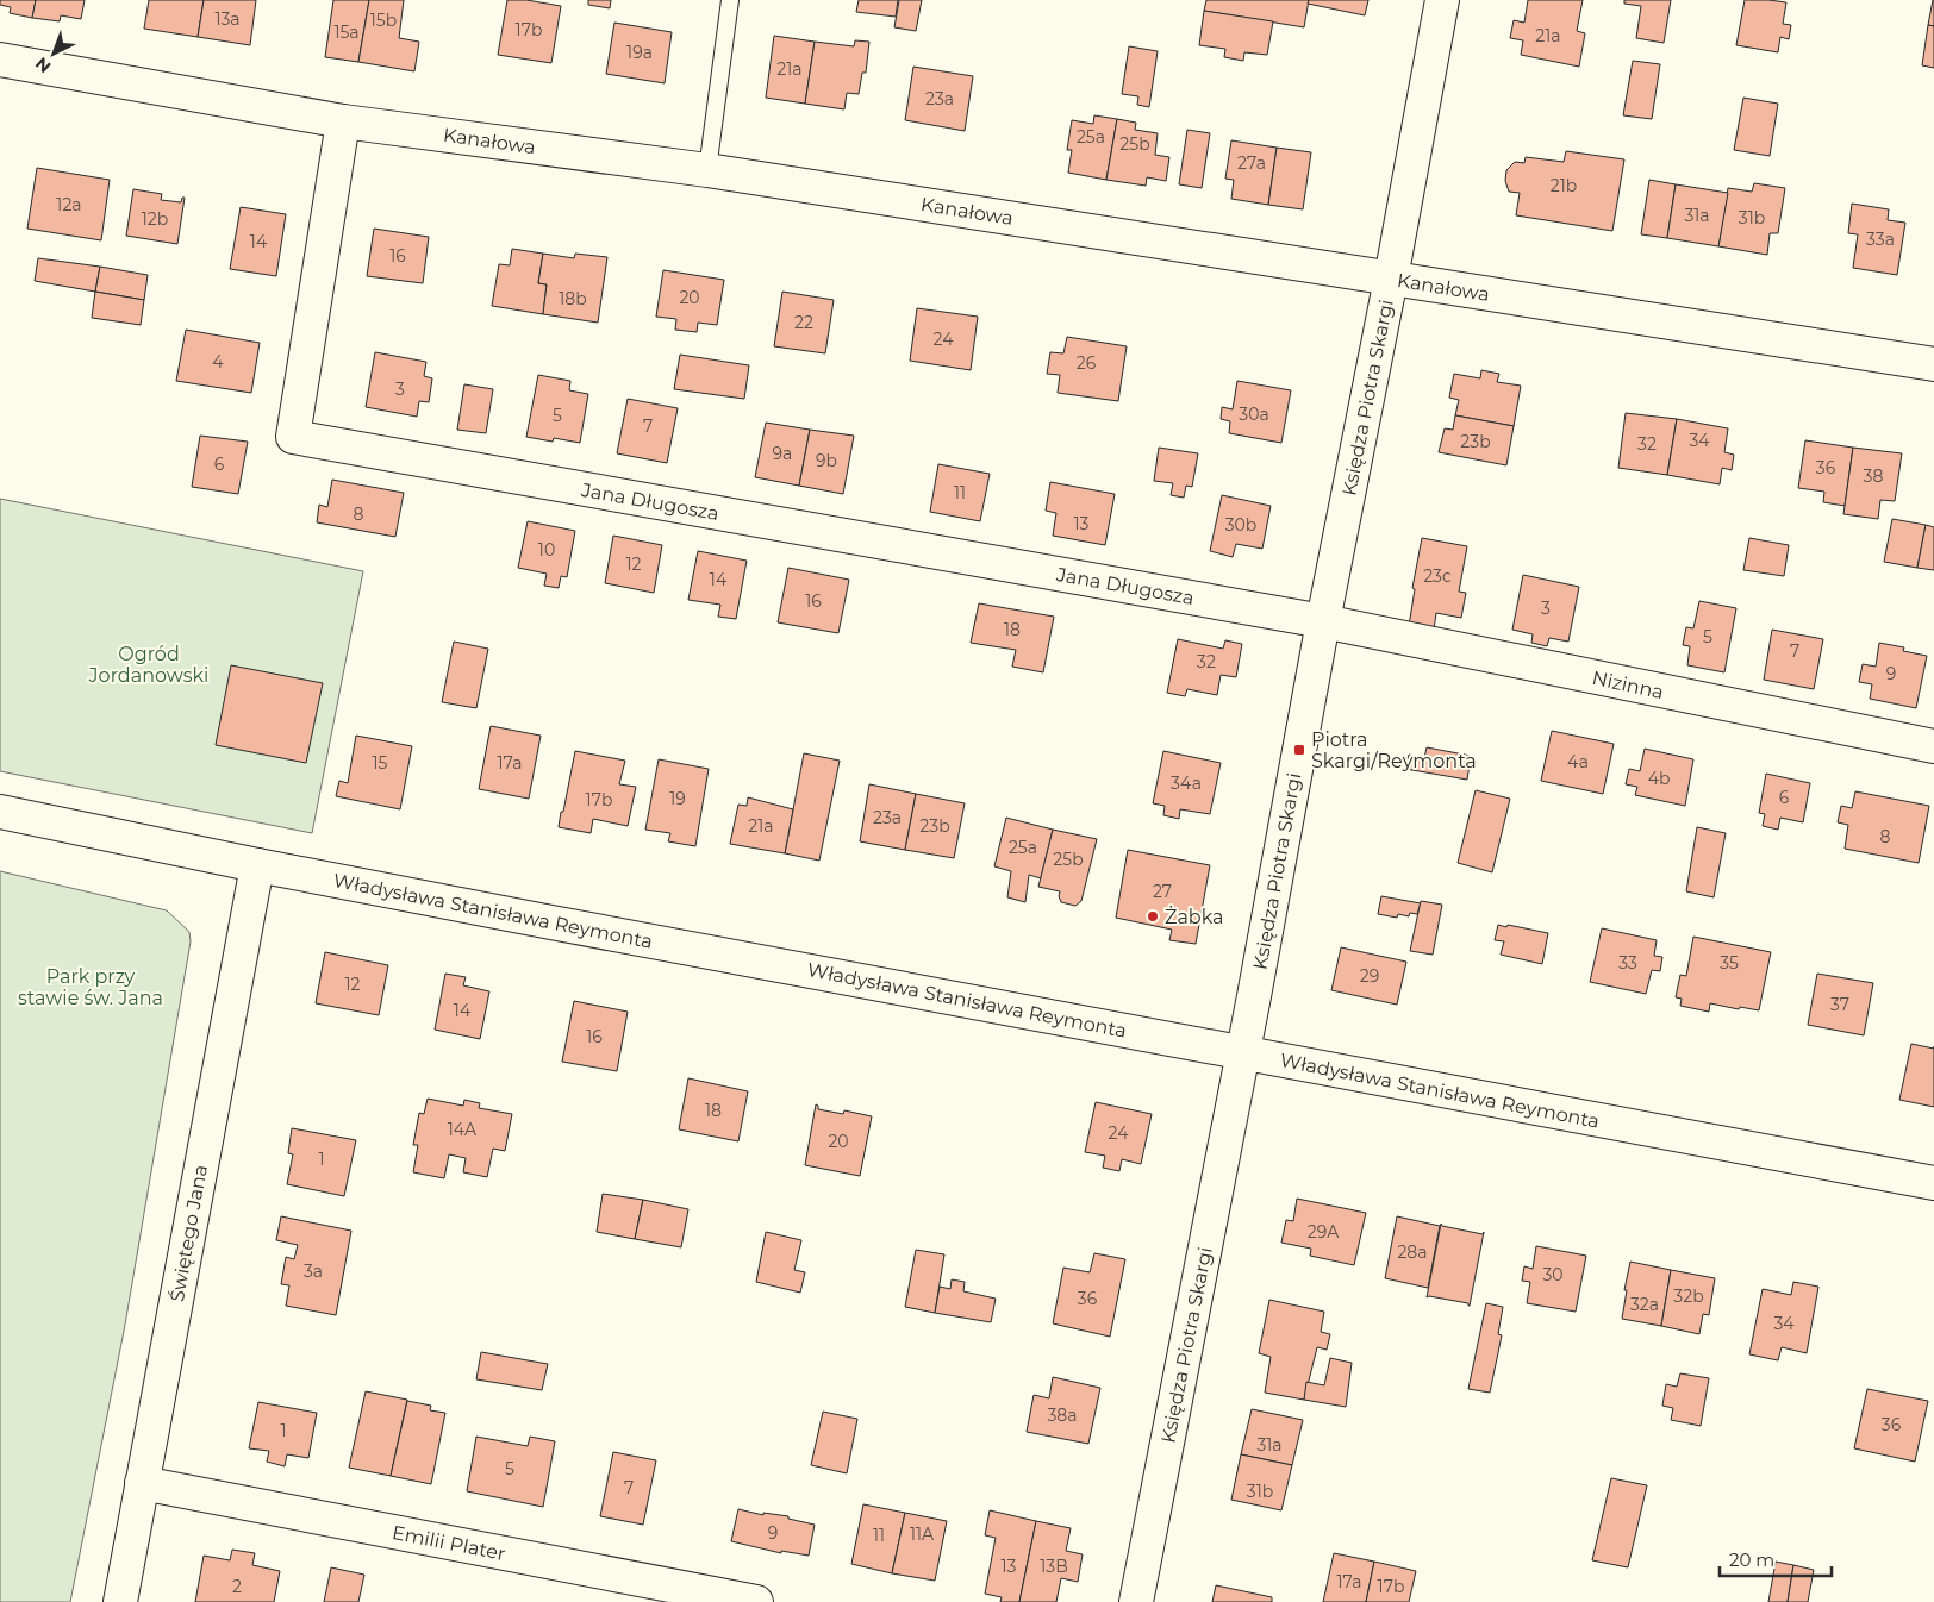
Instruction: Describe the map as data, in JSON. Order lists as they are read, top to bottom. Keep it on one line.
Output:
{"streets":{"street":["Kanałowa","Księdza Piotra Skargi","Jana Długosza","Nizinna","Władysława Stanisława Reymonta","Świętego Jana","Emilii Plater"]},"crossings":[["Kanałowa","Księdza Piotra Skargi"],["Kanałowa","Jana Długosza"],["Księdza Piotra Skargi","Jana Długosza"],["Księdza Piotra Skargi","Nizinna"],["Księdza Piotra Skargi","Władysława Stanisława Reymonta"],["Jana Długosza","Nizinna"],["Władysława Stanisława Reymonta","Świętego Jana"],["Świętego Jana","Emilii Plater"]],"parks":["Ogród Jordanowski","Park przy stawie św. Jana"],"places":{"transit":["Piotra Skargi/Reymonta"],"other":["Żabka"]},"house_numbers":["13a","15b","17b","15a","21a","19a","21a","23a","25a","25b","27a","21b","12a","31a","31b","12b","33a","14","16","20","18b","22","24","4","26","3","30a","5","7","34","23b","32","9a","9b","6","36","38","11","8","13","30b","10","12","23c","14","16","3","18","5","7","32","9","4a","15","17a","4b","34a","6","19","17b","23a","21a","23b","8","25a","25b","27","33","35","29","12","37","14","16","18","14A","24","20","1","29A","28a","3a","30","32b","36","32a","34","38a","36","1","31a","5","7","31b","9","11A","11","13","13B","17a","2","17b"],"scale_bar":"20 m","north":"bottom left"}
